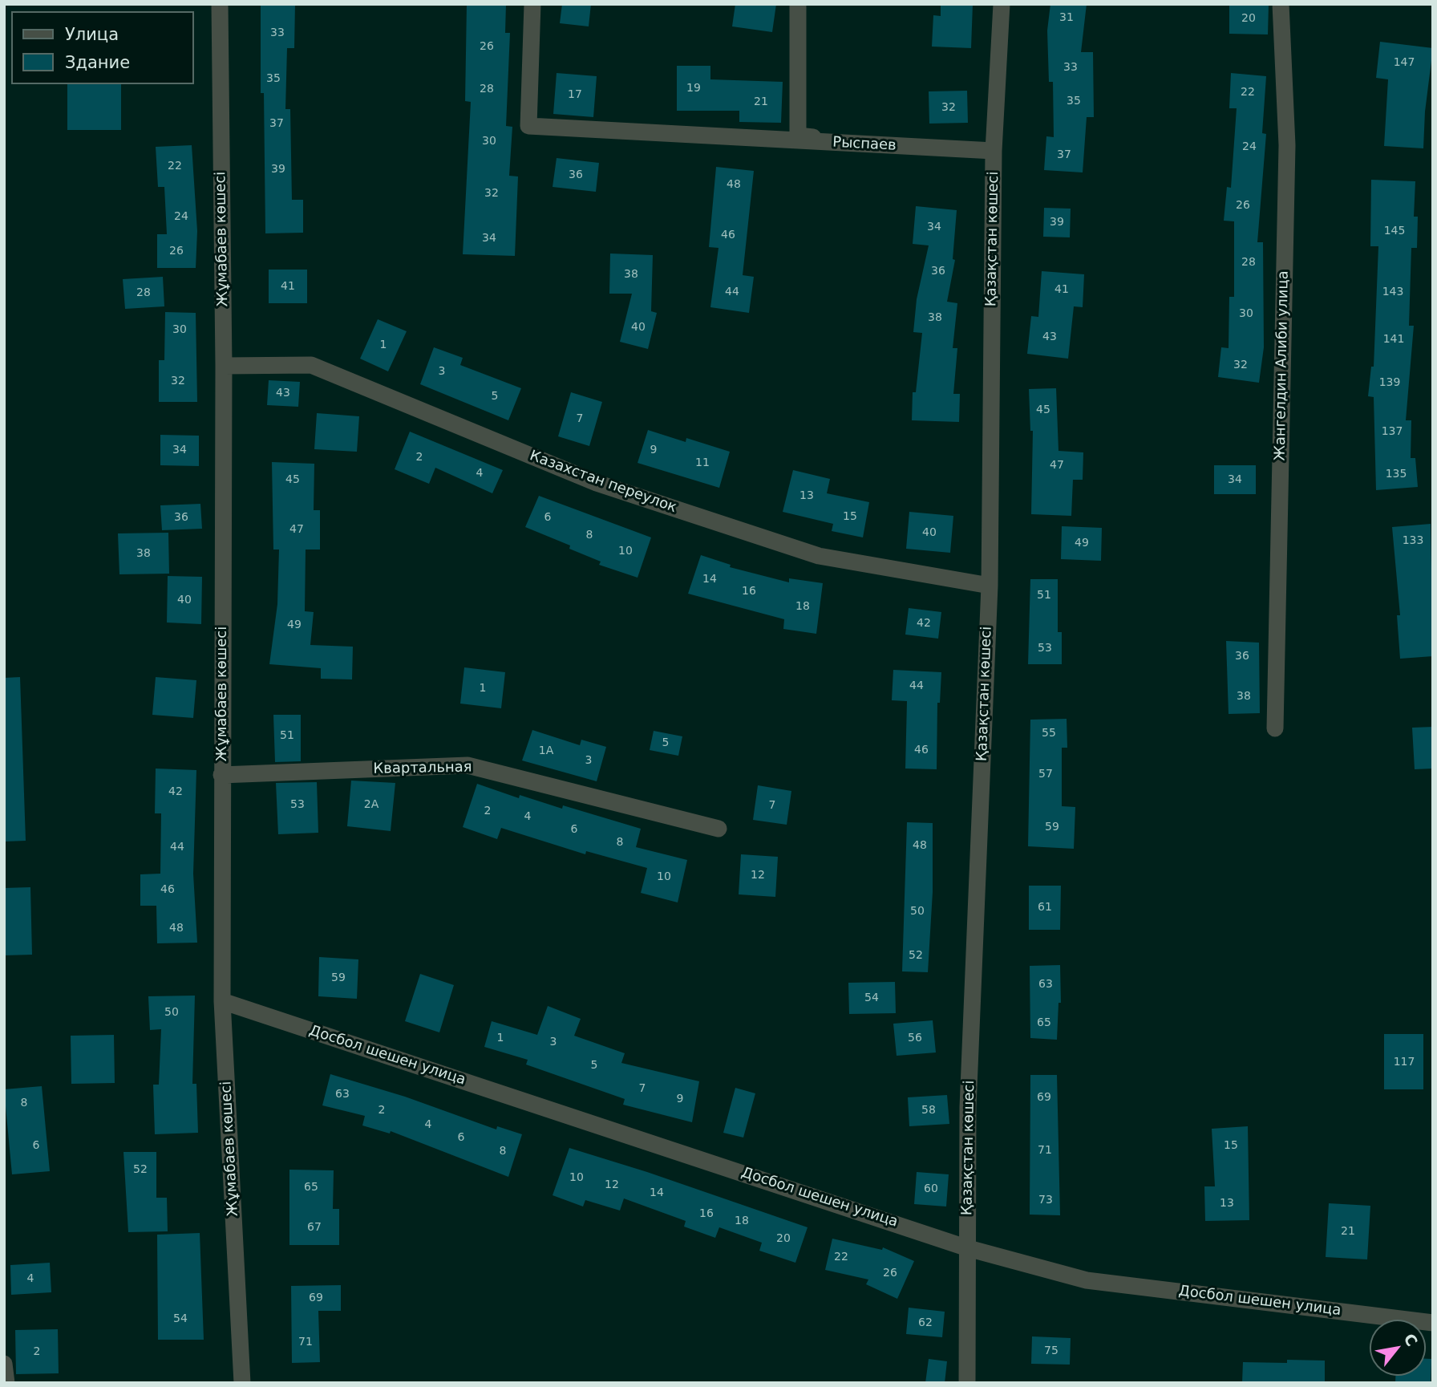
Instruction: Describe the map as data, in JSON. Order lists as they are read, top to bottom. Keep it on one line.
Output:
{"streets":{"street":["Рыспаев","Жұмабаев көшесі","Қазақстан көшесі","Жангелдин Алиби улица","Казахстан переулок","Квартальная","Досбол шешен улица"]},"crossings":[["Рыспаев","Қазақстан көшесі"],["Жұмабаев көшесі","Казахстан переулок"],["Жұмабаев көшесі","Квартальная"],["Жұмабаев көшесі","Досбол шешен улица"],["Қазақстан көшесі","Казахстан переулок"],["Қазақстан көшесі","Досбол шешен улица"]],"house_numbers":["31","20","33","26","147","33","35","19","28","22","17","35","21","32","37","30","24","37","22","39","36","48","32","26","24","39","34","145","46","34","26","28","36","38","41","41","44","143","28","30","38","40","30","43","141","1","32","3","32","139","43","5","45","7","137","34","9","2","11","47","4","135","45","34","13","15","36","6","47","40","8","133","49","10","38","14","16","51","40","18","42","49","53","36","44","1","38","55","51","5","46","1А","3","57","42","53","2А","7","2","4","59","6","8","48","44","12","10","46","61","50","48","52","59","63","54","50","65","1","56","3","117","5","7","63","69","9","8","2","58","4","6","6","15","71","8","52","10","12","65","60","14","73","13","16","18","67","21","20","22","26","4","69","54","62","71","75","2"],"legend":["Улица","Здание"],"north":"top right"}
